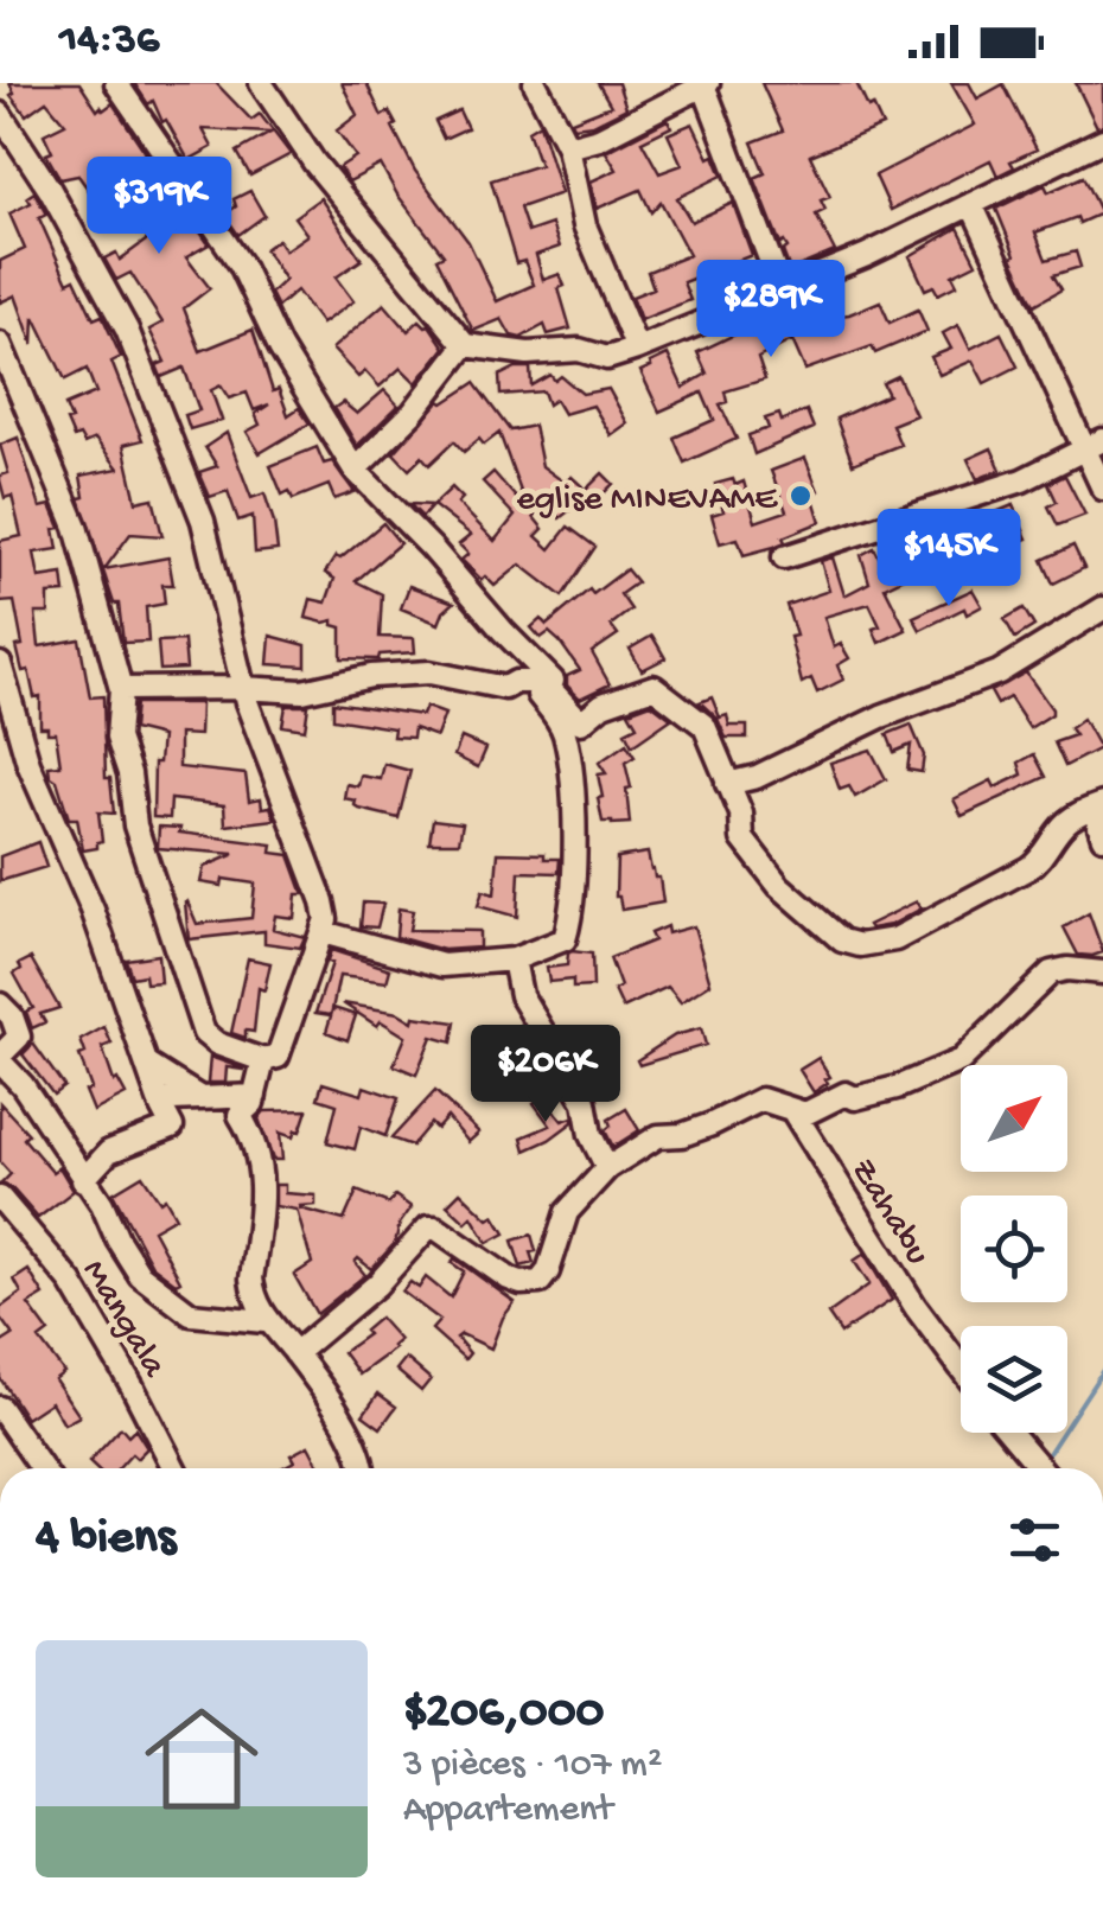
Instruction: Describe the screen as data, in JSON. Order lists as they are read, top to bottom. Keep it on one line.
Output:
{"streets":{"street":["Zahabu","Mangala"]},"places":["eglise MINEVAME"],"north":"top right","page":{"status":"14:36","price":["$319K","$289K","$145K","$206K"],"heading":"4 biens","list":[{"name":"$206,000","note":"3 pièces · 107 m² · Appartement"}]}}
